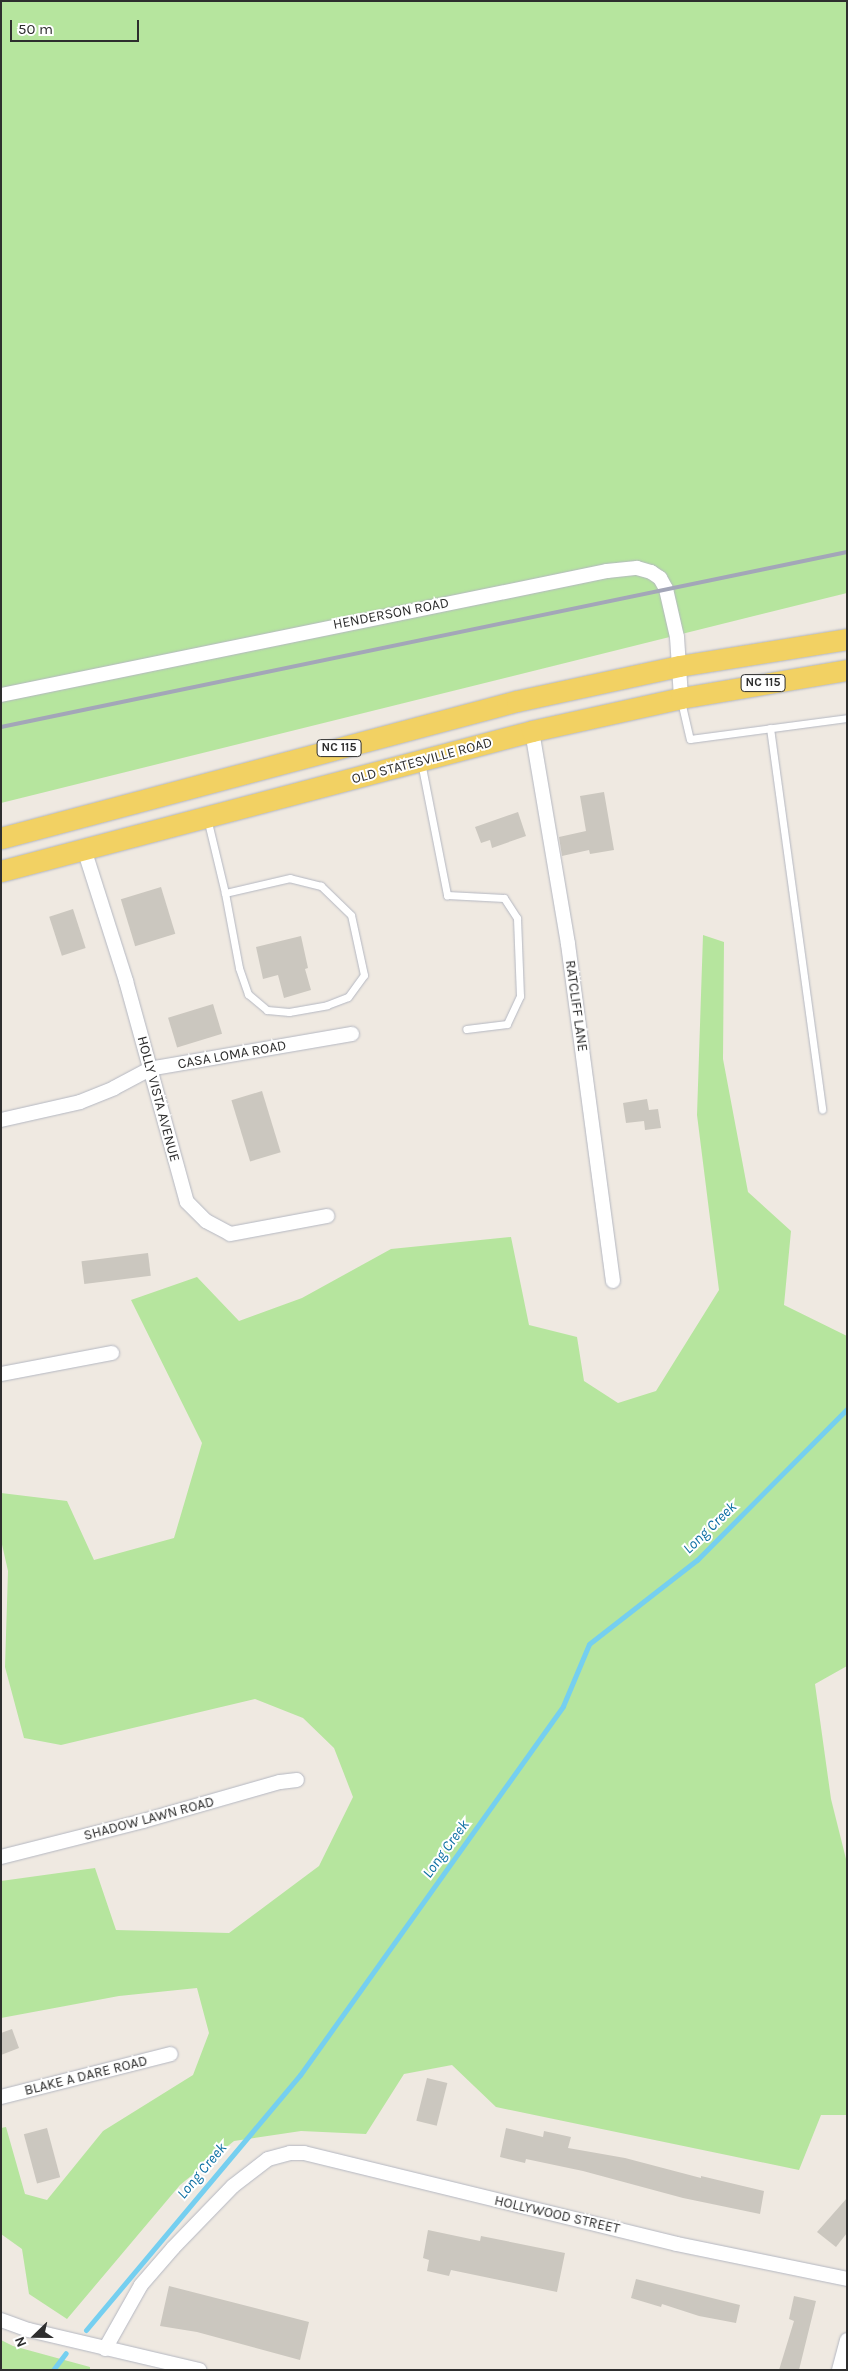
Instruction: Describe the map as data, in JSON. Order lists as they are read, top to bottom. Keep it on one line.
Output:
{"streets":{"main road":["NC 115","OLD STATESVILLE ROAD"],"street":["HENDERSON ROAD","RATCLIFF LANE","CASA LOMA ROAD","HOLLY VISTA AVENUE","SHADOW LAWN ROAD","BLAKE A DARE ROAD","HOLLYWOOD STREET"]},"crossings":[["HENDERSON ROAD","NC 115"],["HENDERSON ROAD","OLD STATESVILLE ROAD"],["OLD STATESVILLE ROAD","RATCLIFF LANE"],["OLD STATESVILLE ROAD","HOLLY VISTA AVENUE"],["CASA LOMA ROAD","HOLLY VISTA AVENUE"]],"water":["Long Creek"],"scale_bar":"50 m","north":"left"}
